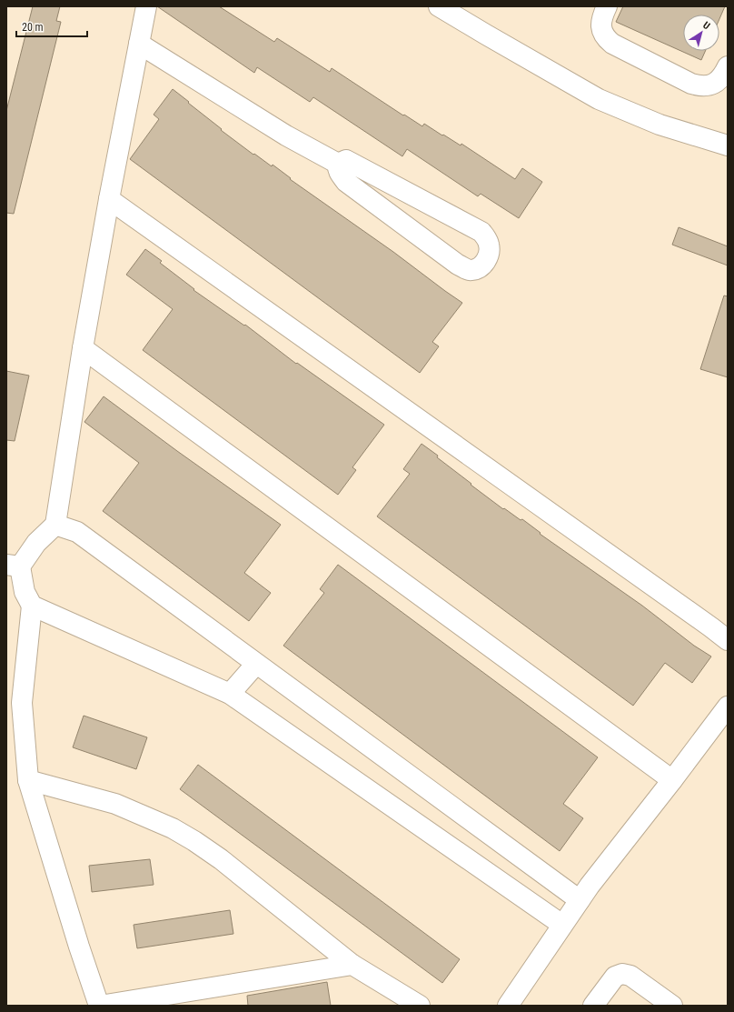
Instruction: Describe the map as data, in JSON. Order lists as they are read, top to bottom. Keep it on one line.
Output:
{"scale_bar":"20 m","north":"top right"}
